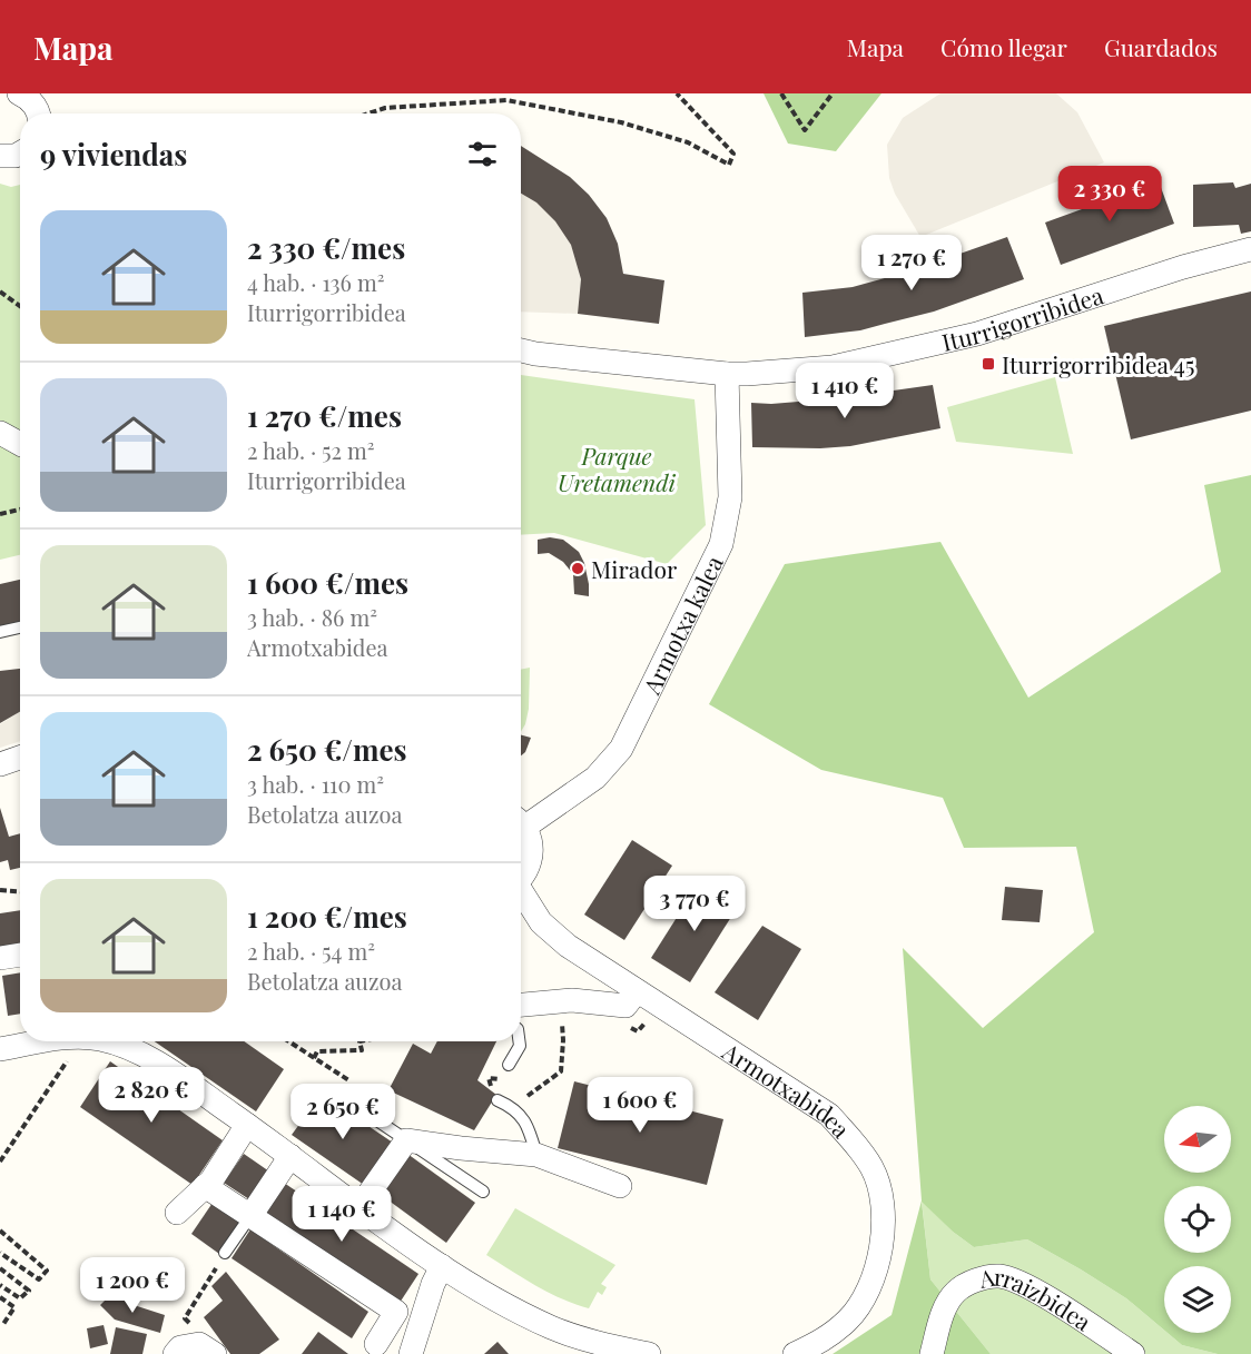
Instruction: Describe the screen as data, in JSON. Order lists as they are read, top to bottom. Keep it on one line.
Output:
{"streets":{"street":["Iturrigorribidea","Armotxa kalea","Armotxabidea","Arraizbidea"]},"crossings":[["Iturrigorribidea","Armotxa kalea"]],"parks":["Parque Uretamendi"],"places":{"transit":["Iturrigorribidea 45"],"other":["Mirador"]},"north":"left","page":{"header":"Mapa","nav":["Mapa","Cómo llegar","Guardados"],"heading":"9 viviendas","price":["2 330 €","1 270 €","1 410 €","3 770 €","2 820 €","1 600 €","2 650 €","1 140 €","1 200 €"],"list":[{"name":"2 330 €/mes","note":"4 hab. · 136 m² · Iturrigorribidea"},{"name":"1 270 €/mes","note":"2 hab. · 52 m² · Iturrigorribidea"},{"name":"1 600 €/mes","note":"3 hab. · 86 m² · Armotxabidea"},{"name":"2 650 €/mes","note":"3 hab. · 110 m² · Betolatza auzoa"},{"name":"1 200 €/mes","note":"2 hab. · 54 m² · Betolatza auzoa"}]}}
